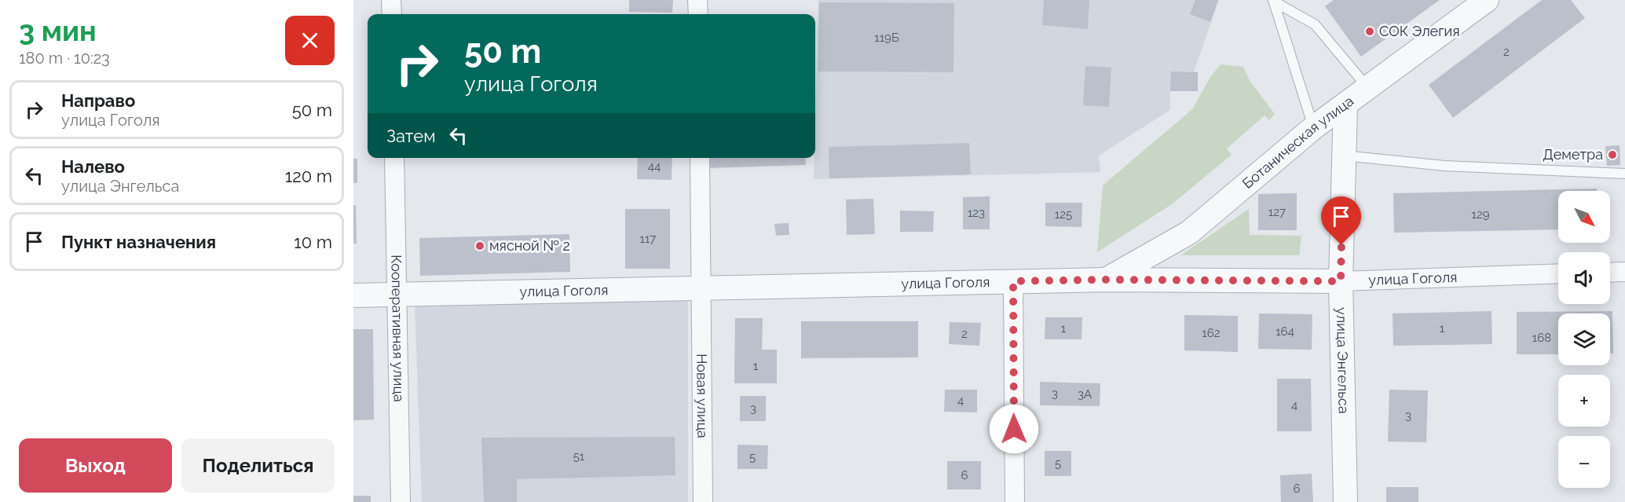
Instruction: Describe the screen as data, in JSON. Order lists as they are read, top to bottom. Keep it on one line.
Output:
{"streets":{"street":["Ботаническая улица","улица Гоголя","Кооперативная улица","улица Энгельса","Новая улица"]},"crossings":[["Ботаническая улица","улица Гоголя"],["Ботаническая улица","улица Энгельса"],["улица Гоголя","Кооперативная улица"],["улица Гоголя","улица Энгельса"],["улица Гоголя","Новая улица"]],"places":["СОК Элегия","Деметра","мясной № 2"],"house_numbers":["119Б","2","44","127","123","125","129","117","1","1","164","162","2","168","1","3","3А","4","4","3","3","51","5","5","6","6"],"north":"bottom right","page":{"heading":["3 мин","180 m · 10:23"],"turn":["50 m","улица Гоголя"],"list":[{"name":"Направо","note":"улица Гоголя","value":"50 m"},{"name":"Налево","note":"улица Энгельса","value":"120 m"},{"name":"Пункт назначения","value":"10 m"}],"then":"Затем","map_buttons":["+","−"],"buttons":["Выход","Поделиться"]}}
